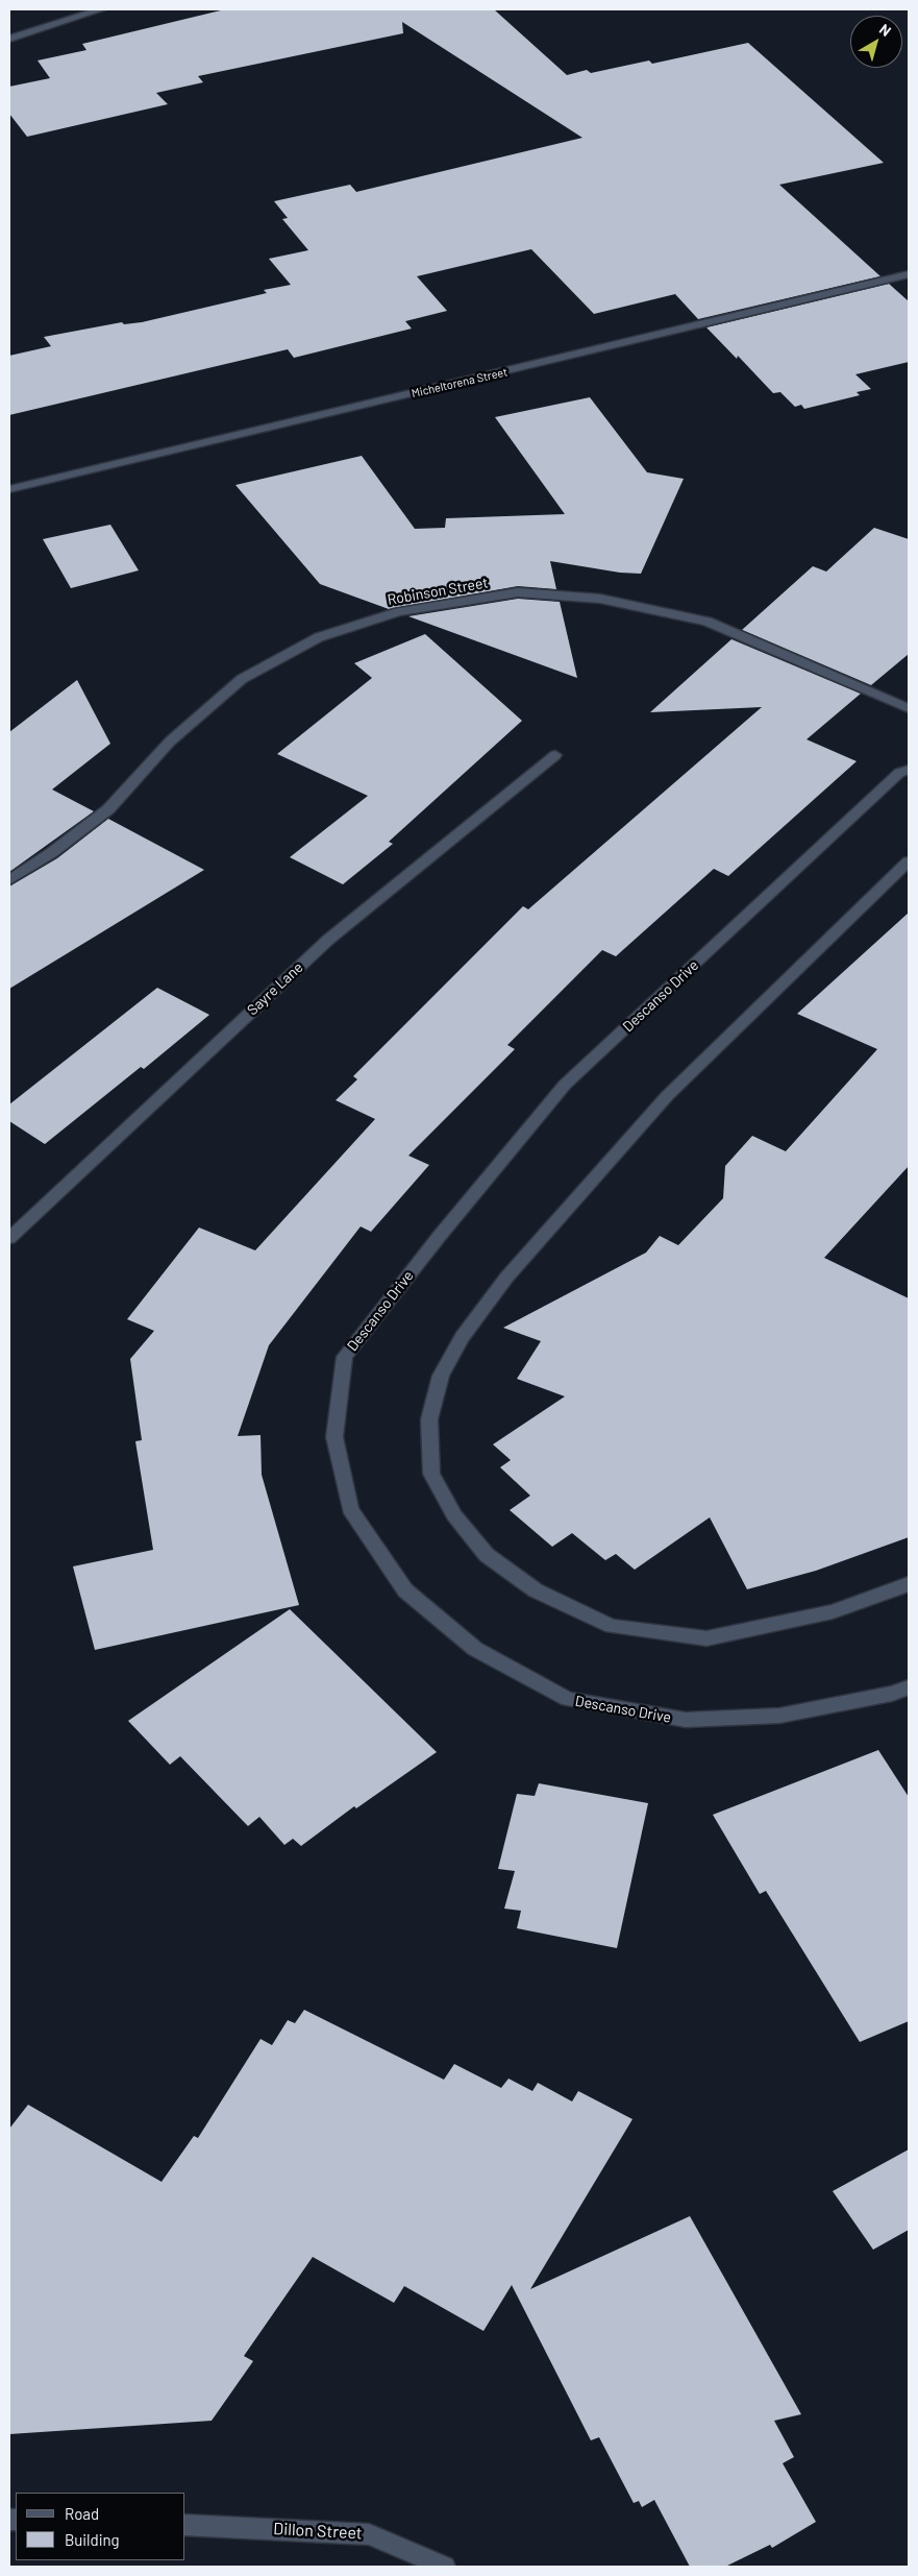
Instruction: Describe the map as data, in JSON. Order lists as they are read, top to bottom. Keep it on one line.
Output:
{"streets":{"street":["Micheltorena Street","Robinson Street","Sayre Lane","Descanso Drive","Dillon Street"]},"legend":["Road","Building"],"north":"top right"}
